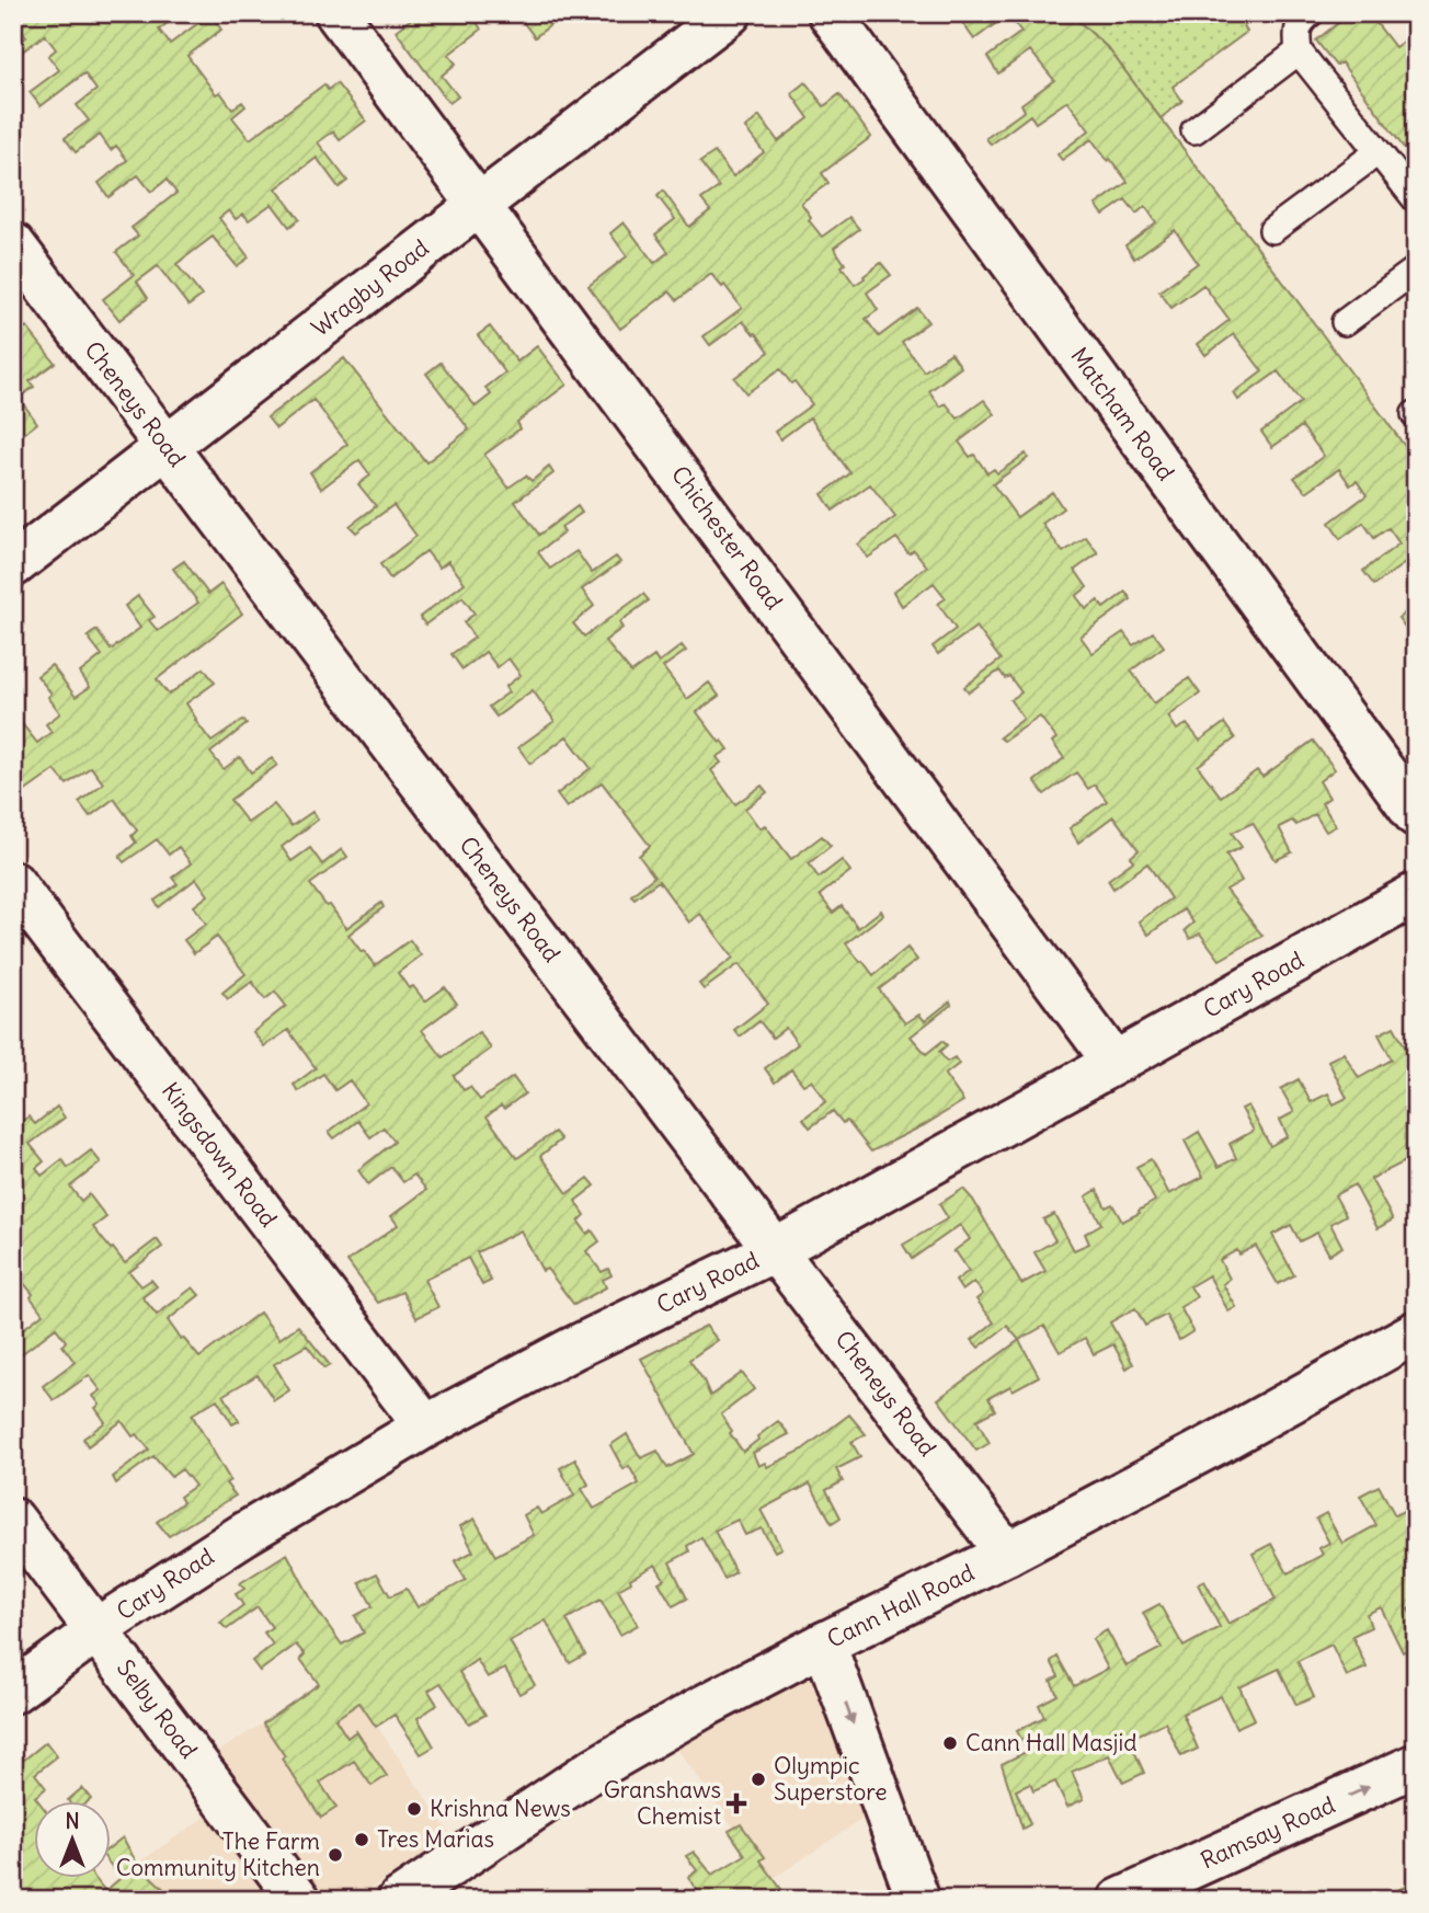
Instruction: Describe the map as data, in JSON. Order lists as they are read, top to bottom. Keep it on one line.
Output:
{"streets":{"street":["Wragby Road","Cheneys Road","Matcham Road","Chichester Road","Cary Road","Kingsdown Road","Cann Hall Road","Selby Road","Ramsay Road"]},"crossings":[["Wragby Road","Cheneys Road"],["Wragby Road","Chichester Road"],["Cheneys Road","Cary Road"],["Cheneys Road","Cann Hall Road"],["Chichester Road","Cary Road"],["Cary Road","Kingsdown Road"],["Cary Road","Selby Road"]],"one_way":["Ramsay Road"],"places":{"other":["Cann Hall Masjid","Olympic Superstore","Krishna News","Tres Marias","The Farm Community Kitchen"],"health":["Granshaws Chemist"]},"north":"top"}
